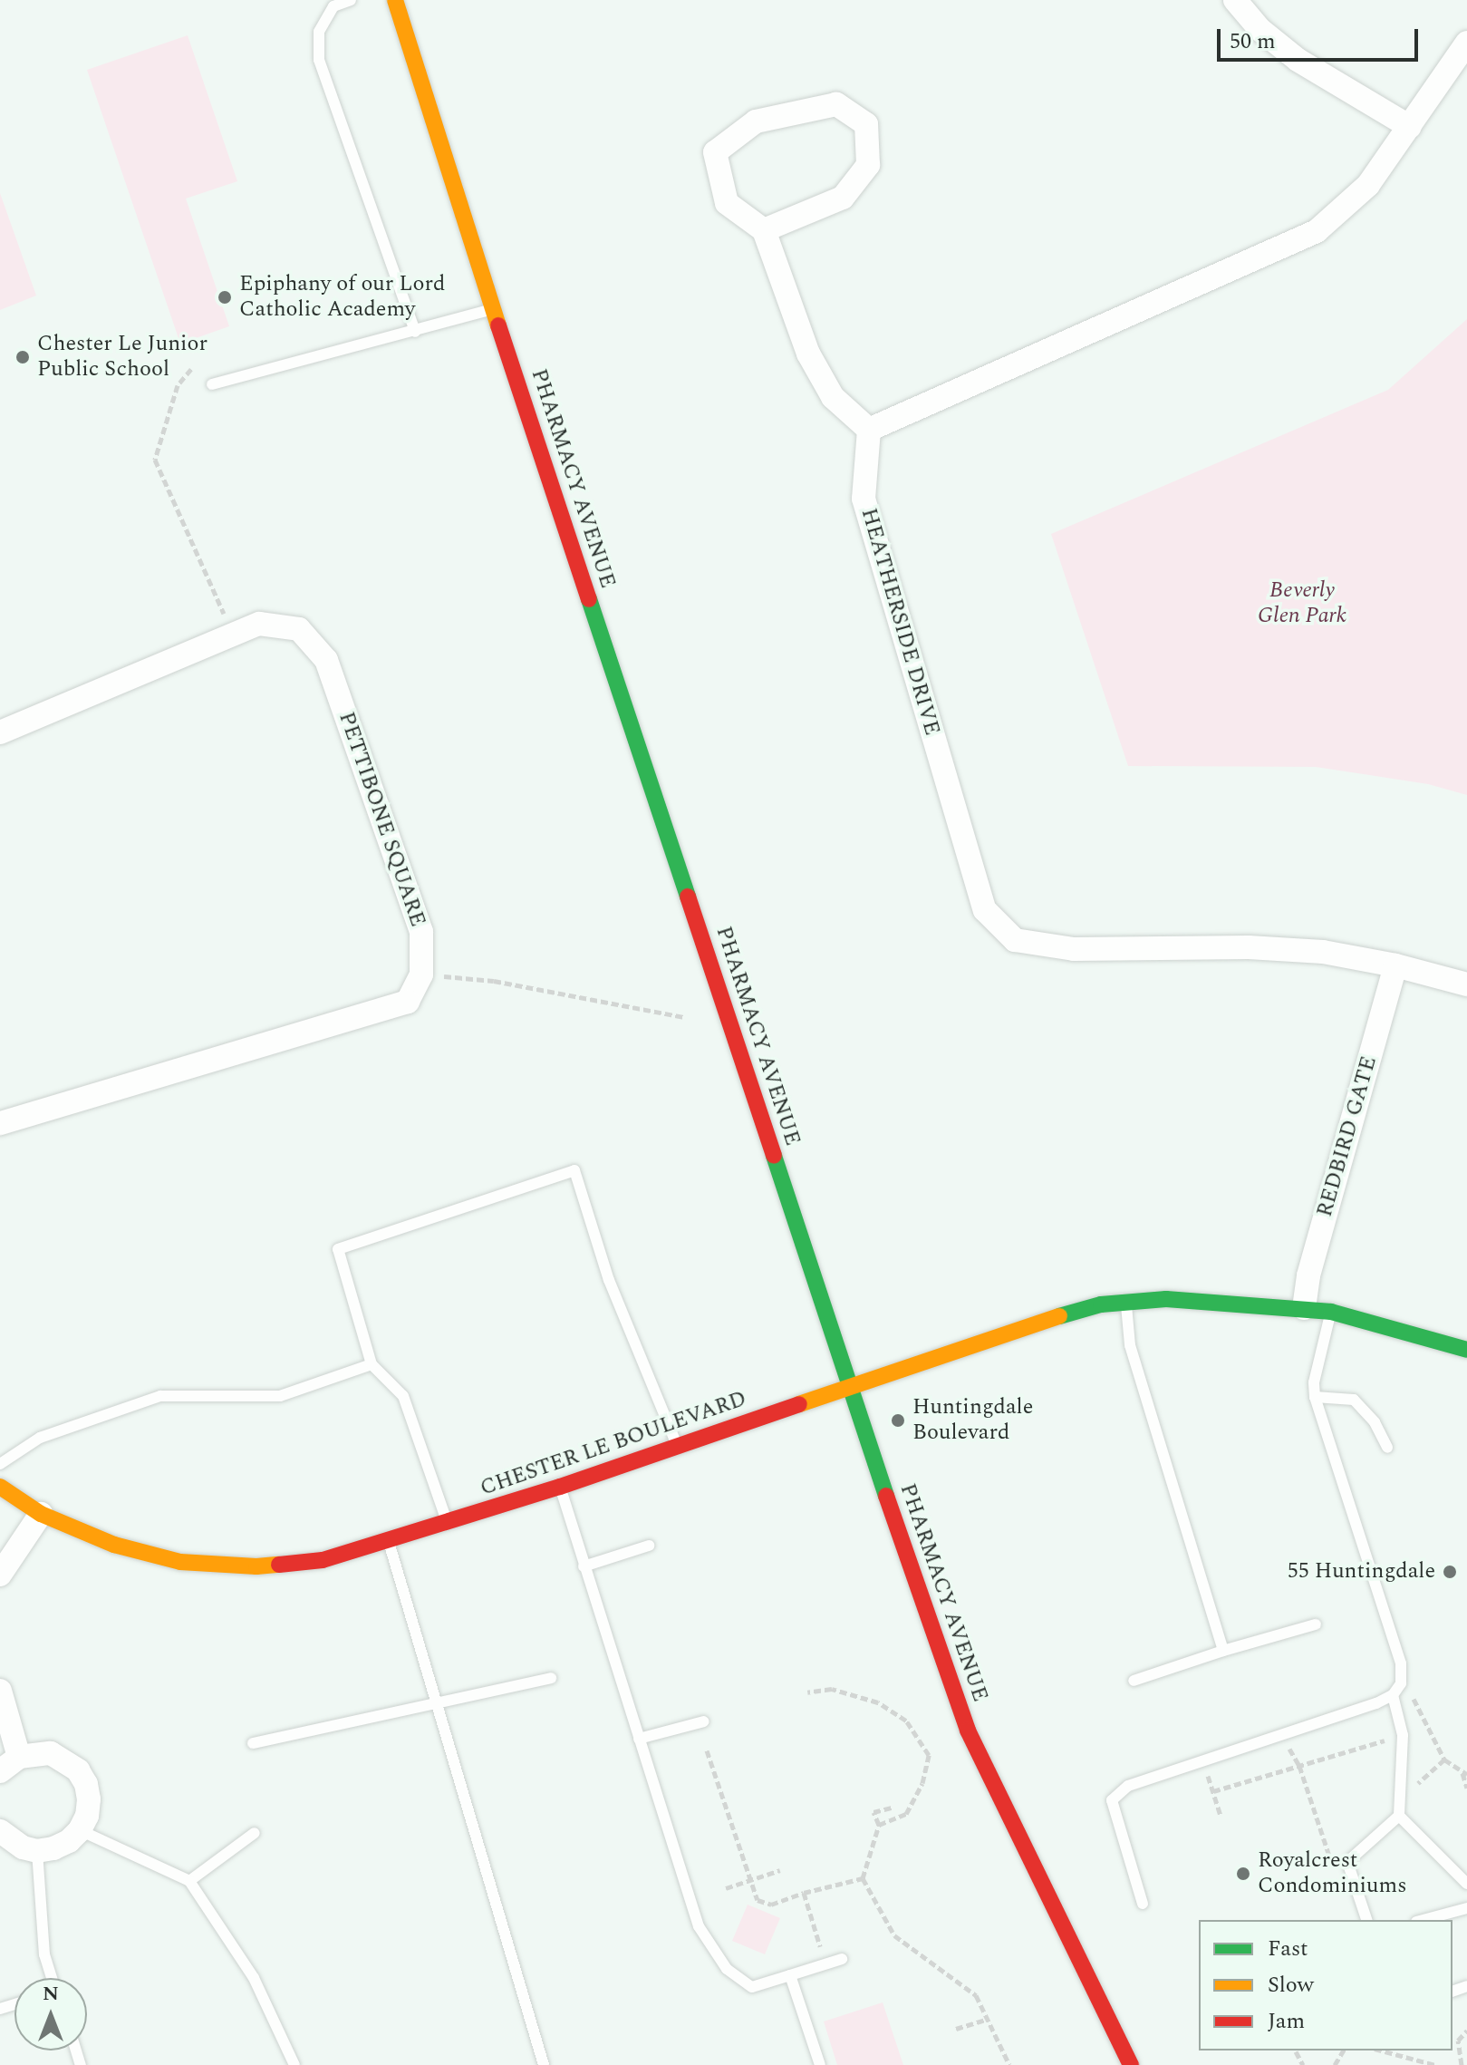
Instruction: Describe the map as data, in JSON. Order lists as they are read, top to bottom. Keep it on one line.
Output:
{"streets":{"street":["PHARMACY AVENUE","HEATHERSIDE DRIVE","PETTIBONE SQUARE","REDBIRD GATE","CHESTER LE BOULEVARD"]},"crossings":[["PHARMACY AVENUE","CHESTER LE BOULEVARD"],["HEATHERSIDE DRIVE","REDBIRD GATE"]],"parks":["Beverly Glen Park"],"places":["Epiphany of our Lord Catholic Academy","Chester Le Junior Public School","Huntingdale Boulevard","55 Huntingdale","Royalcrest Condominiums"],"legend":["Fast","Slow","Jam"],"scale_bar":"50 m","north":"top"}
